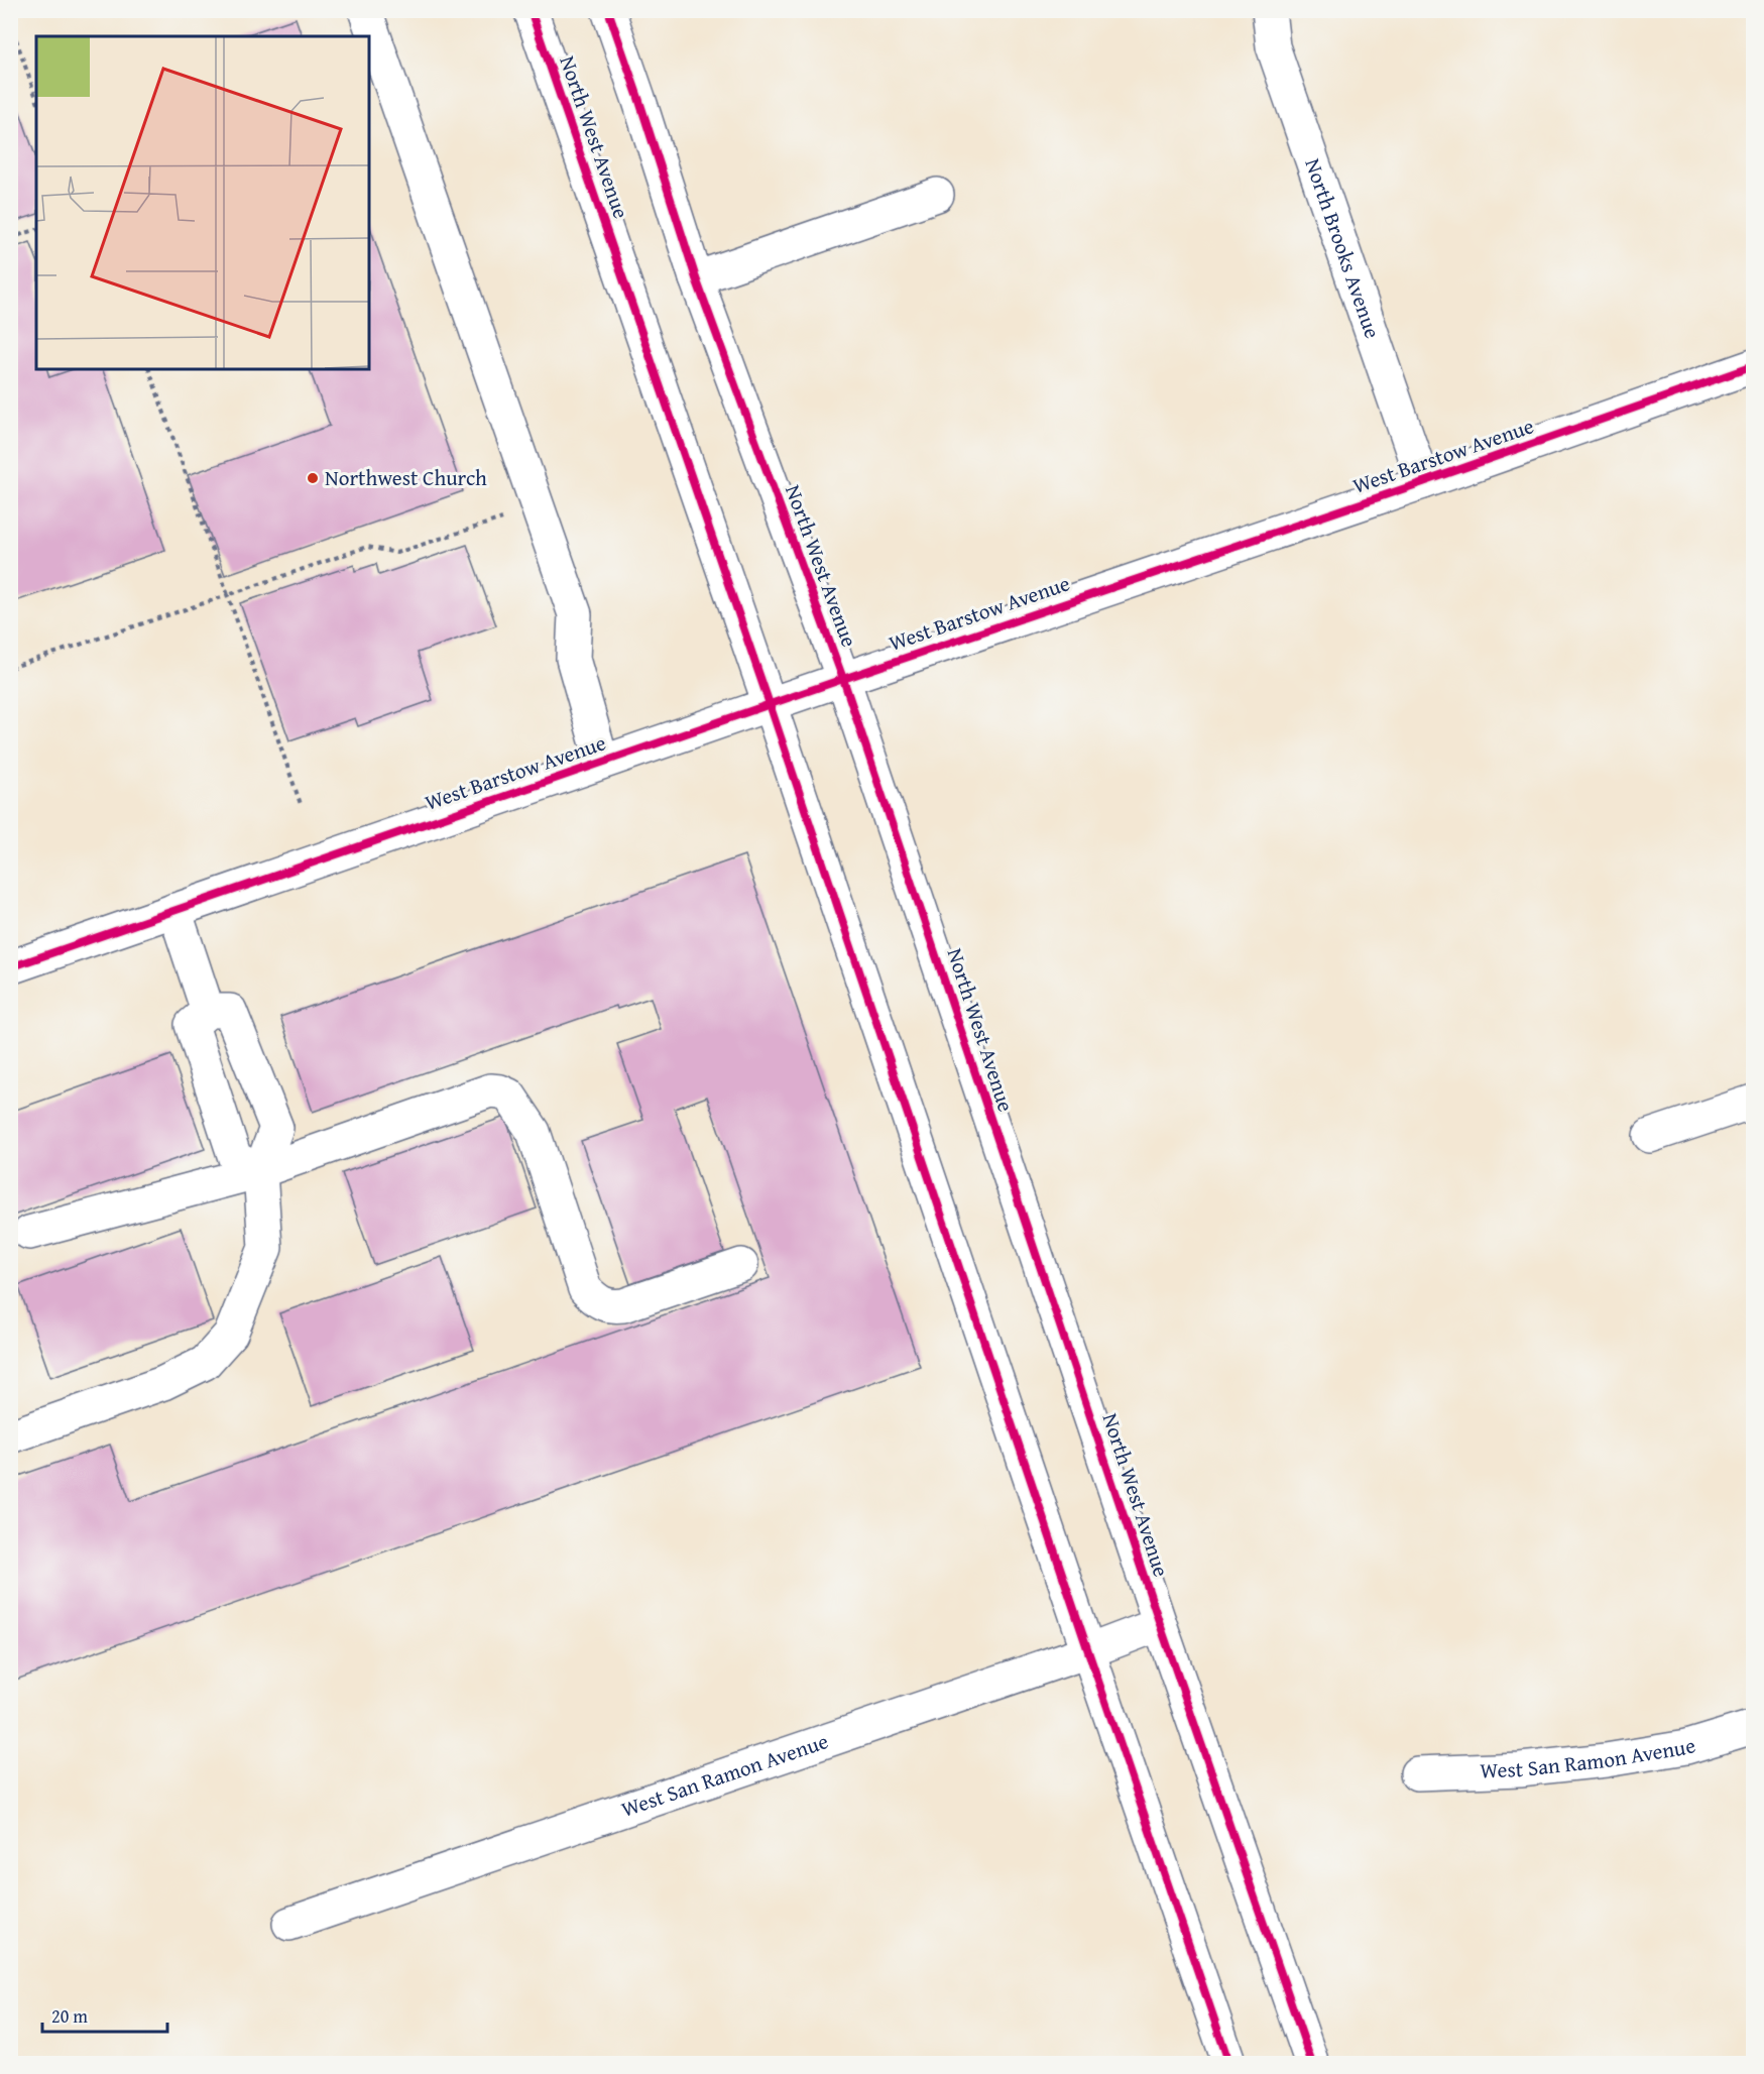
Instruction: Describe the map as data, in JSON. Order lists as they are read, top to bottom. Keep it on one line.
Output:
{"streets":{"street":["North West Avenue","North Brooks Avenue","West Barstow Avenue","West San Ramon Avenue"]},"crossings":[["North West Avenue","West Barstow Avenue"],["North West Avenue","West San Ramon Avenue"],["North Brooks Avenue","West Barstow Avenue"]],"places":["Northwest Church"],"scale_bar":"20 m"}
